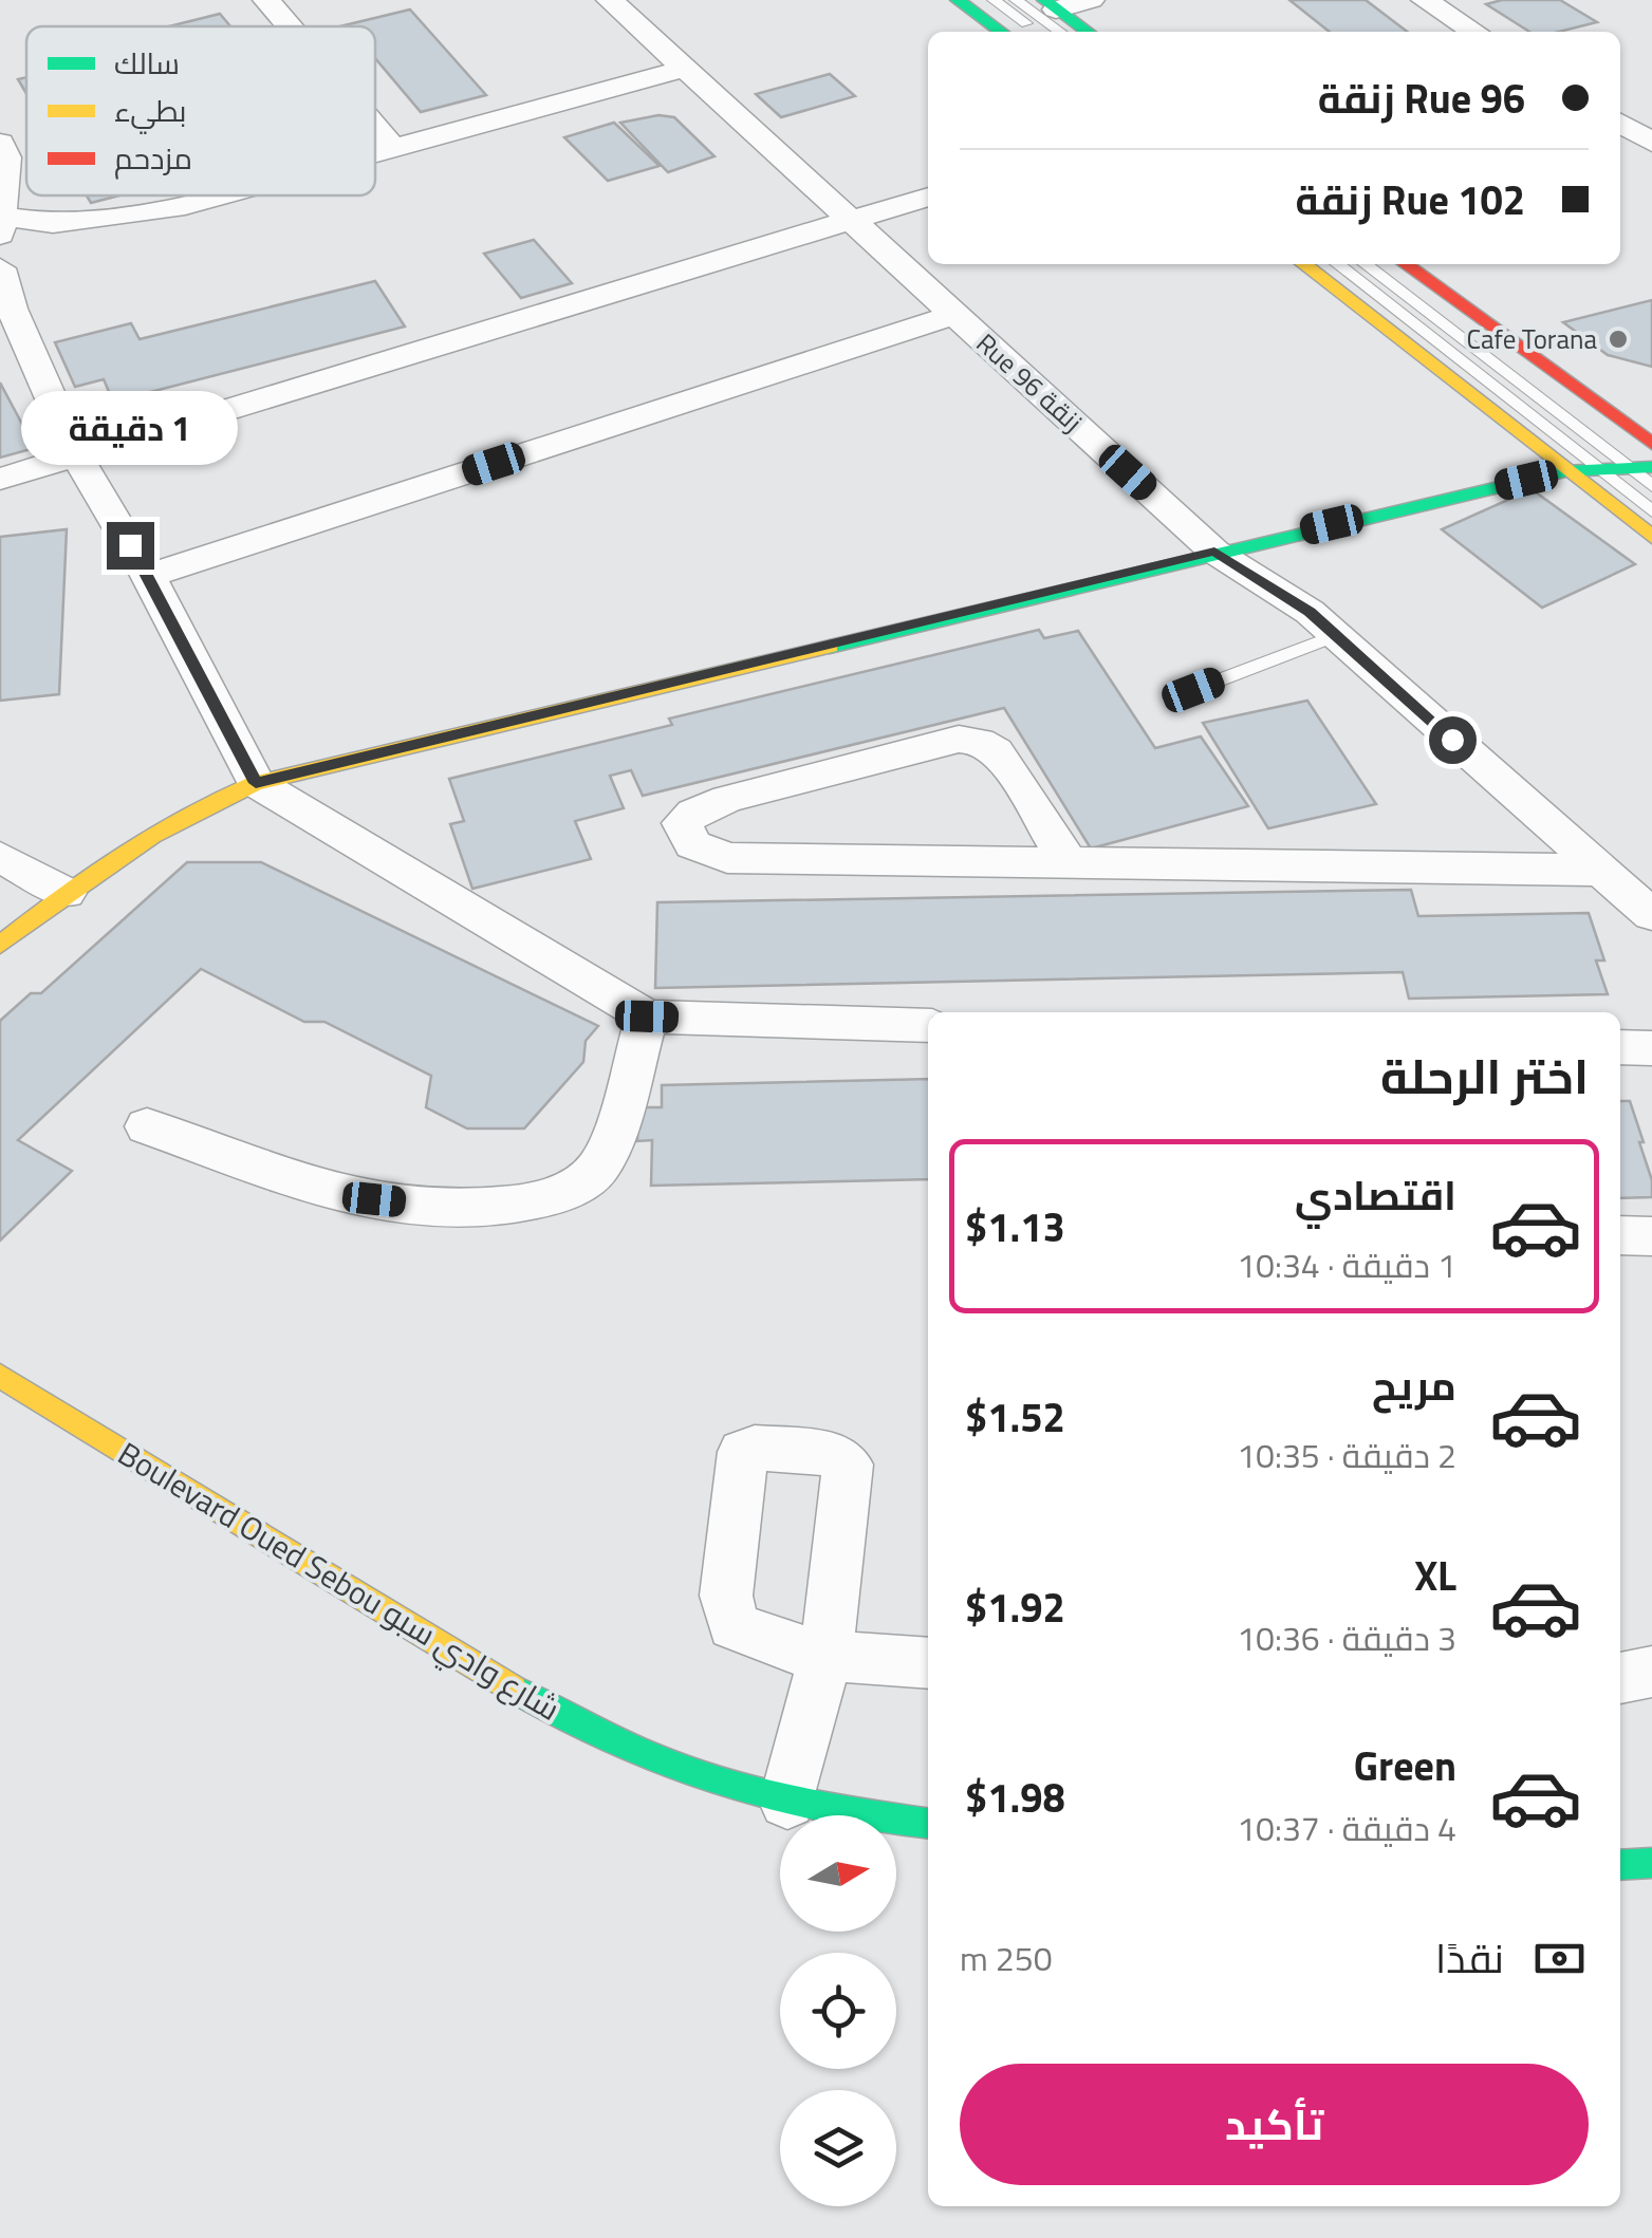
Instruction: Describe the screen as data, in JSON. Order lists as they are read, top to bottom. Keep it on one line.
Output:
{"streets":{"street":["Rue 96 زنقة","Boulevard Oued Sebou شارع وادي سبو"]},"places":["Cafe Torana"],"legend":["سالك","بطيء","مزدحم"],"north":"right","page":{"banner":["Rue 96 زنقة","Rue 102 زنقة"],"bubble":"1 دقيقة","heading":"اختر الرحلة","list":[{"name":"اقتصادي","note":"1 دقيقة · 10:34","value":"$1.13"},{"name":"مريح","note":"2 دقيقة · 10:35","value":"$1.52"},{"name":"XL","note":"3 دقيقة · 10:36","value":"$1.92"},{"name":"Green","note":"4 دقيقة · 10:37","value":"$1.98"}],"pay":["نقدًا","250 m"],"buttons":"تأكيد"}}
